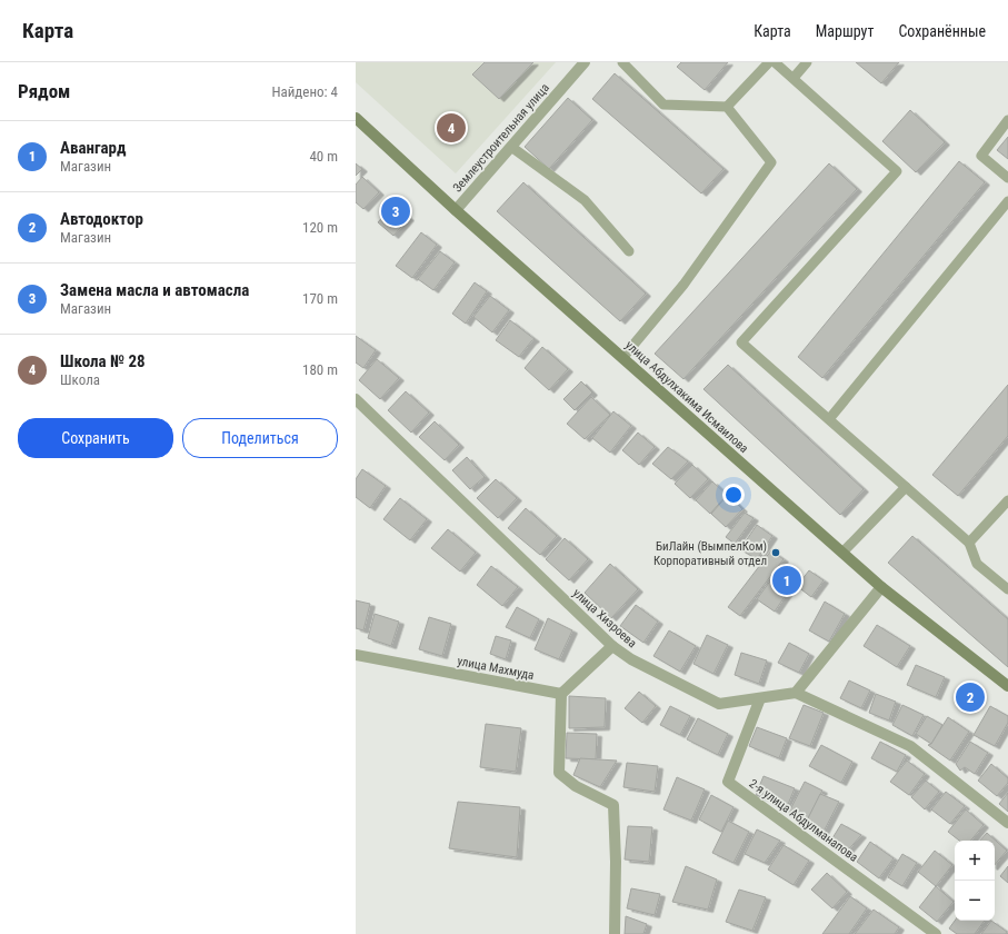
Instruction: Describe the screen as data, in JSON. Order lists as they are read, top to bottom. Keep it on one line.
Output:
{"streets":{"main road":["улица Абдулхакима Исмаилова"],"street":["Землеустроительная улица","улица Хизроева","улица Махмуда","2-я улица Абдулманапова"]},"crossings":[["Землеустроительная улица","улица Абдулхакима Исмаилова"],["улица Хизроева","2-я улица Абдулманапова"]],"places":["БиЛайн (ВымпелКом) Корпоративный отдел"],"page":{"header":"Карта","nav":["Карта","Маршрут","Сохранённые"],"heading":["Рядом","Найдено: 4"],"pins":["4","3","1","2"],"list":[{"mark":"1","name":"Авангард","note":"Магазин","value":"40 m"},{"mark":"2","name":"Автодоктор","note":"Магазин","value":"120 m"},{"mark":"3","name":"Замена масла и автомасла","note":"Магазин","value":"170 m"},{"mark":"4","name":"Школа № 28","note":"Школа","value":"180 m"}],"buttons":["Сохранить","Поделиться"],"map_buttons":["+","−"]}}
